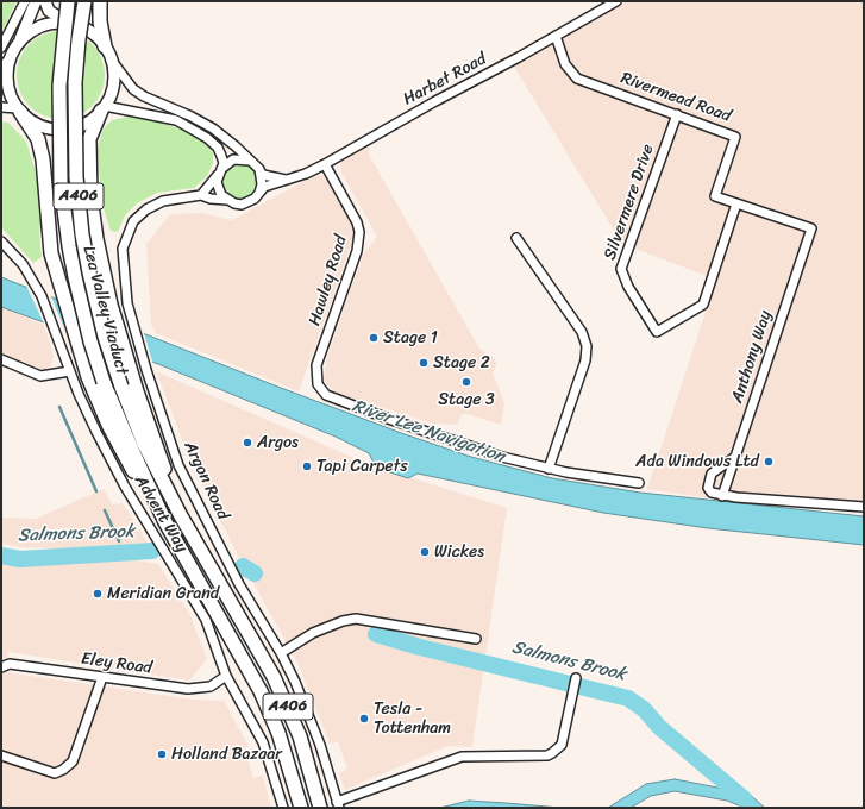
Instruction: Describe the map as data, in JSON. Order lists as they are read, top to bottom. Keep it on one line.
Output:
{"streets":{"highway":["A406","Lea Valley Viaduct"],"street":["Harbet Road","Rivermead Road","Silvermere Drive","Hawley Road","Anthony Way","Argon Road","Advent Way","Eley Road"]},"crossings":[["Harbet Road","Rivermead Road"],["Harbet Road","Hawley Road"],["Harbet Road","Argon Road"],["Rivermead Road","Silvermere Drive"],["Rivermead Road","Anthony Way"],["Advent Way","Eley Road"]],"water":["River Lee Navigation","Salmons Brook"],"places":["Stage 1","Stage 2","Stage 3","Argos","Ada Windows Ltd","Tapi Carpets","Wickes","Meridian Grand","Tesla - Tottenham","Holland Bazaar"]}
